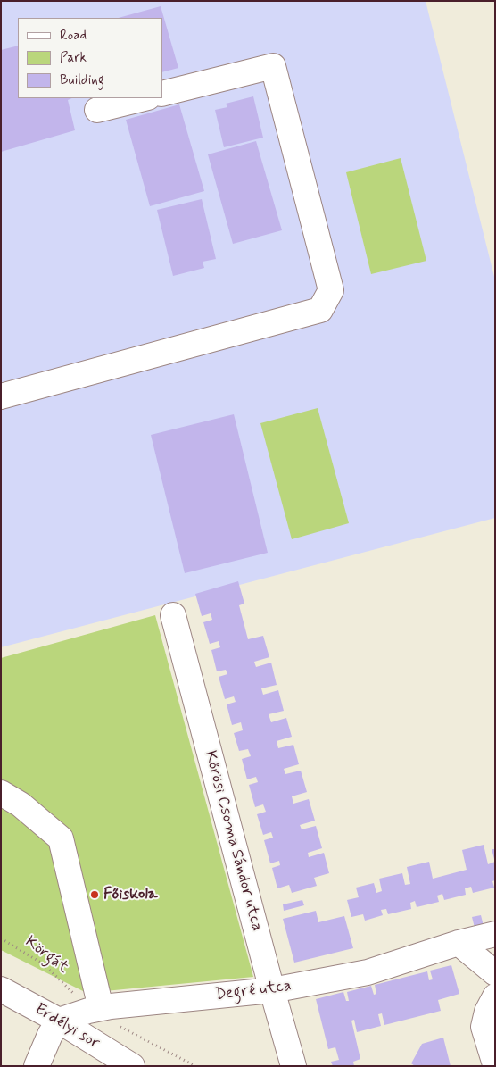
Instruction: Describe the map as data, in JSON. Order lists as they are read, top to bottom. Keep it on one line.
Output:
{"streets":{"street":["Kőrösi Csoma Sándor utca","Degré utca","Erdélyi sor"],"path":["Körgát"]},"crossings":[["Kőrösi Csoma Sándor utca","Degré utca"],["Degré utca","Erdélyi sor"]],"places":["Főiskola"],"legend":["Road","Park","Building"]}
